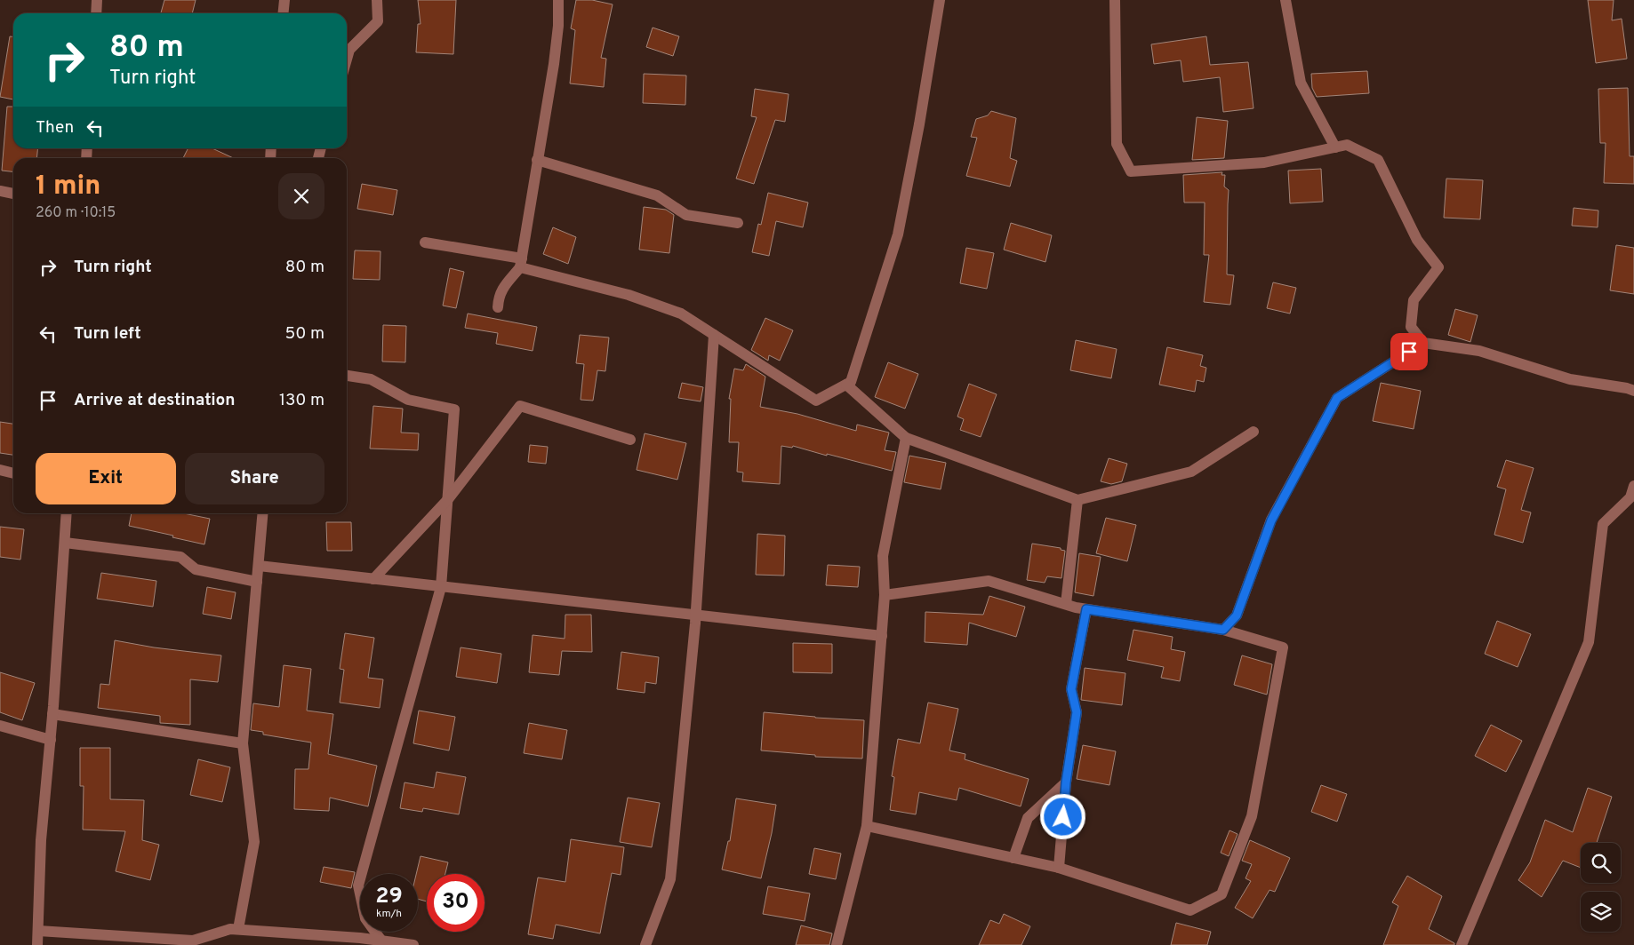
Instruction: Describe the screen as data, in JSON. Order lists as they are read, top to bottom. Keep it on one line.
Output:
{"page":{"turn":["80 m","Turn right"],"then":"Then","heading":["1 min","260 m · 10:15"],"list":[{"name":"Turn right","value":"80 m"},{"name":"Turn left","value":"50 m"},{"name":"Arrive at destination","value":"130 m"}],"buttons":["Exit","Share"],"speed":"29 km/h","limit":"30"}}
